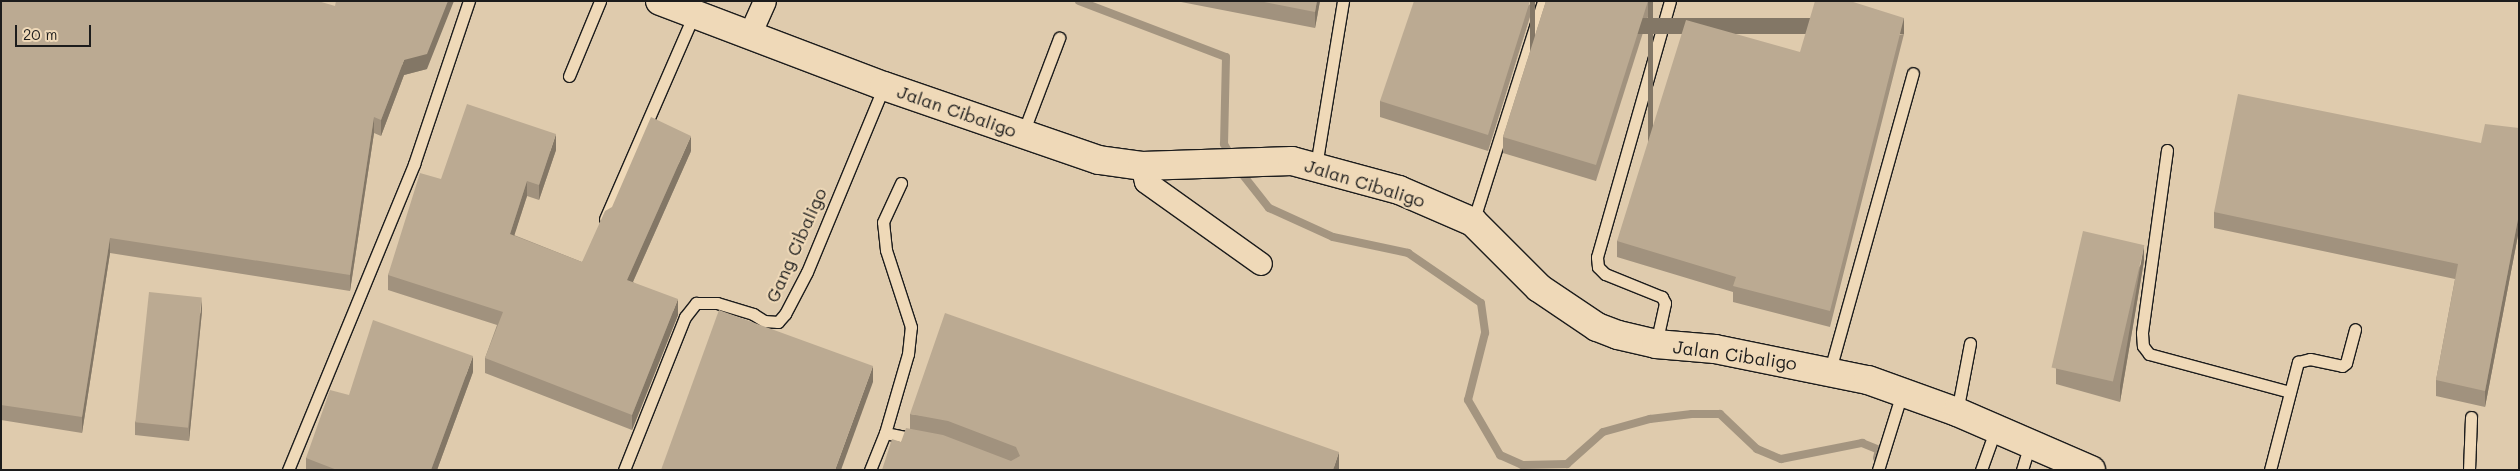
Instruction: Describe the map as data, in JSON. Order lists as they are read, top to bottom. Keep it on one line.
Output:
{"streets":{"main road":["Jalan Cibaligo"],"lane":["Gang Cibaligo"]},"crossings":[["Jalan Cibaligo","Gang Cibaligo"]],"scale_bar":"20 m"}
